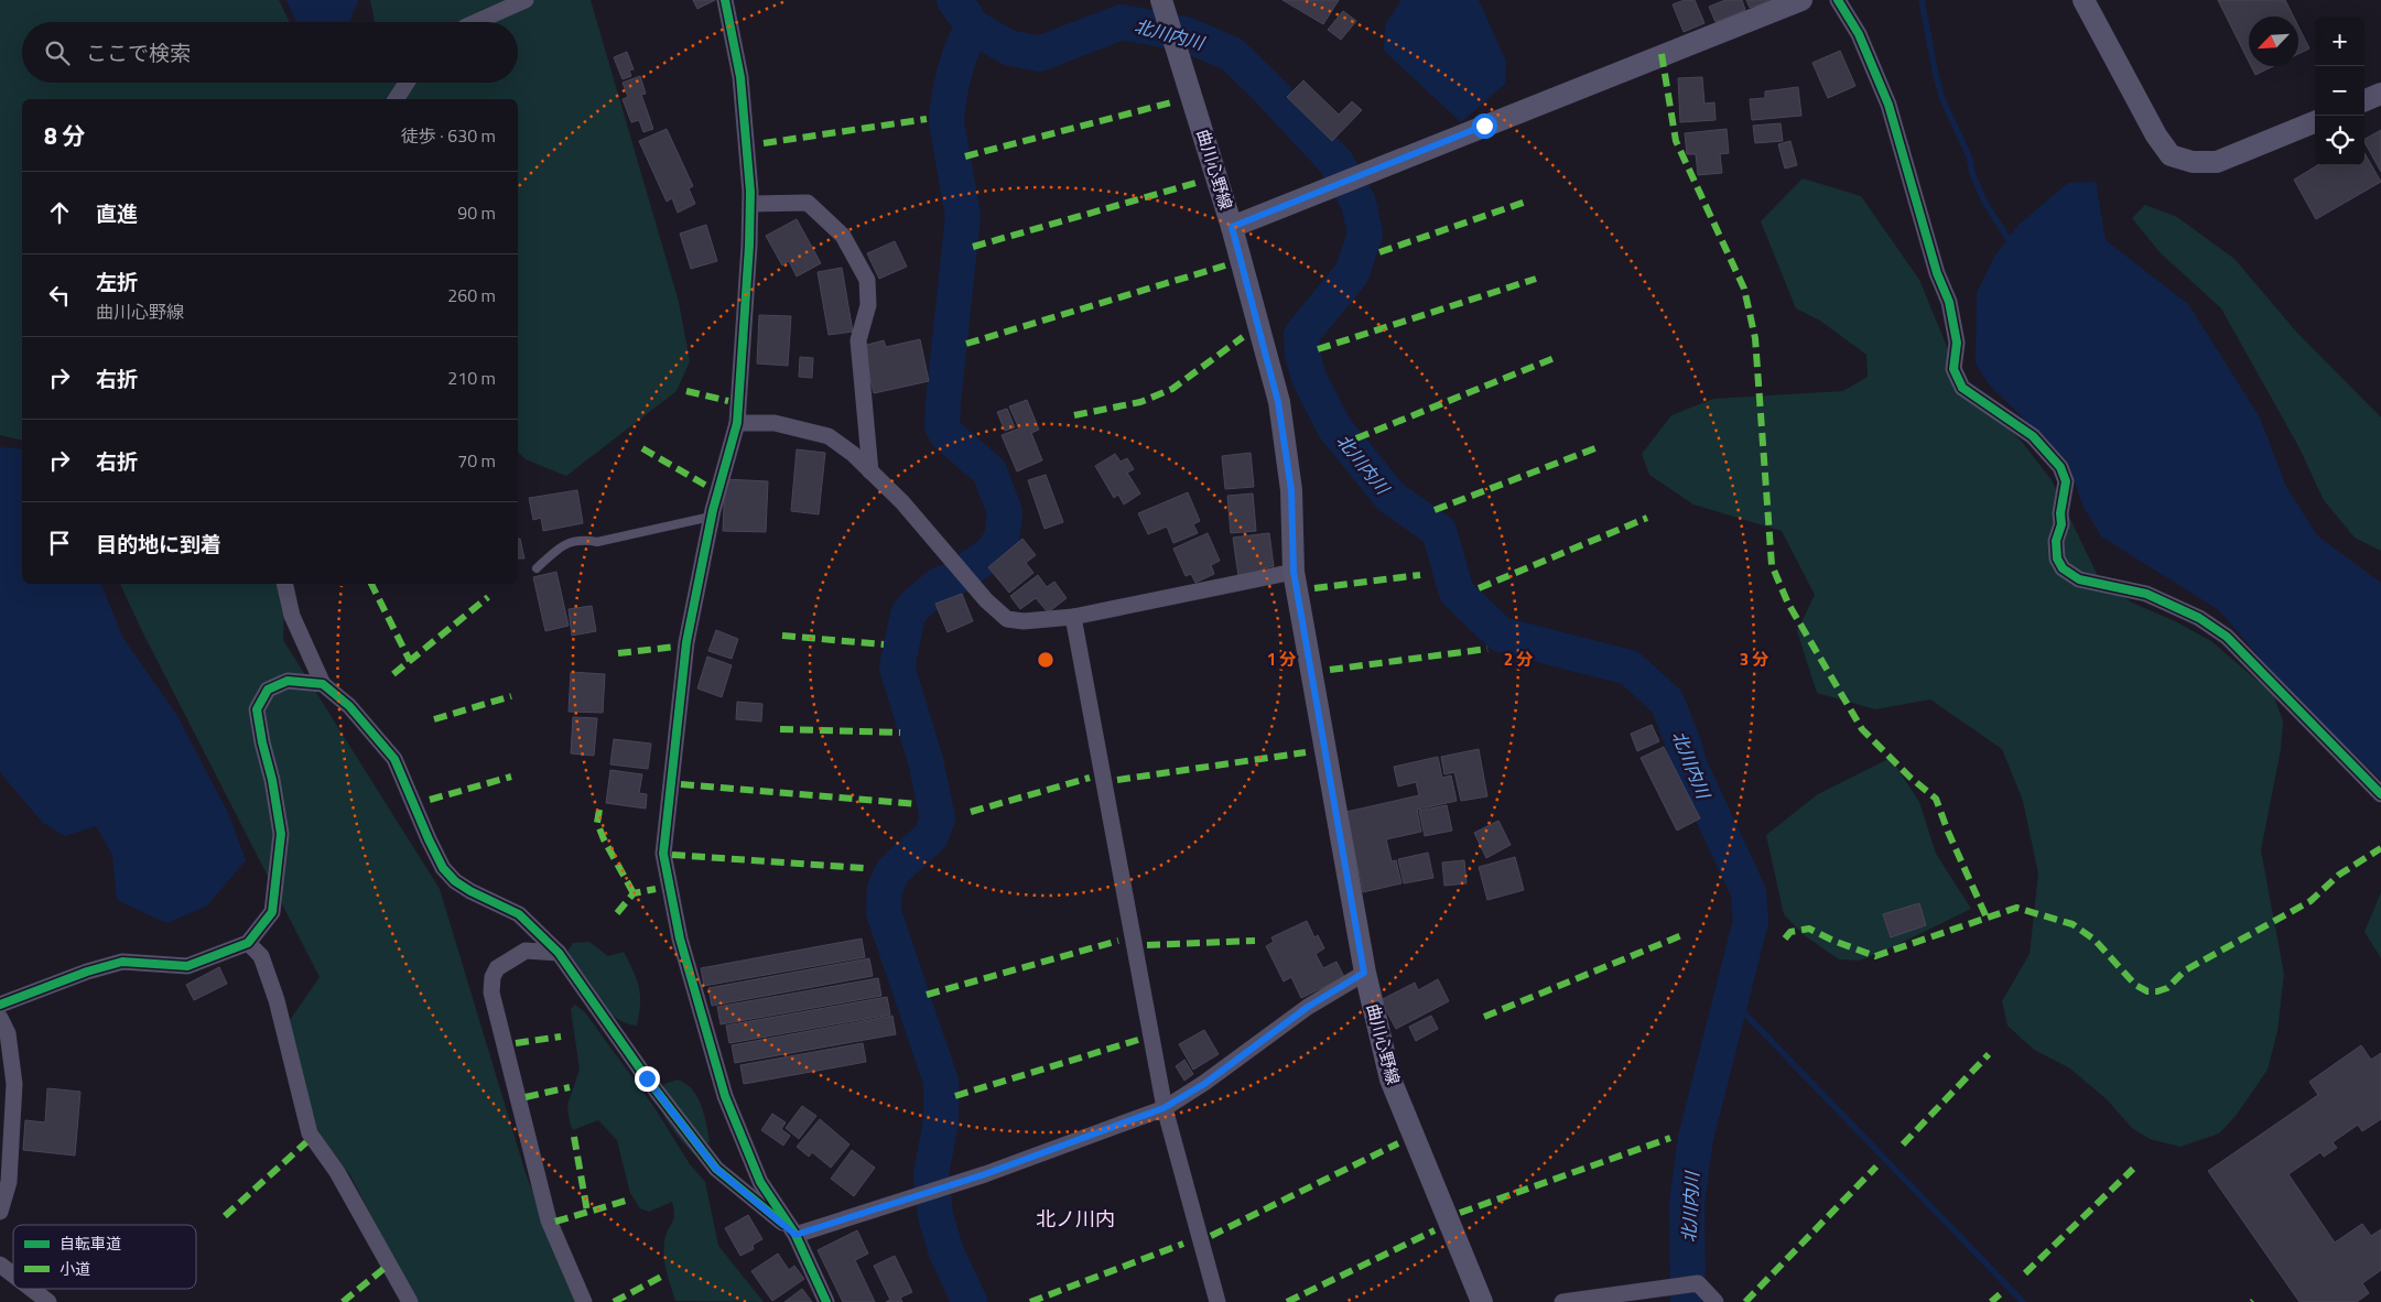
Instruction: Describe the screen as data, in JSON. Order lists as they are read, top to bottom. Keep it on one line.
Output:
{"streets":{"main road":["曲川心野線"]},"districts":["北ノ川内"],"water":["北川内川"],"legend":["自転車道","小道"],"north":"bottom left","page":{"map_buttons":["+","−"],"search":"ここで検索","heading":["8 分","徒歩 · 630 m"],"list":[["直進","90 m"],["左折","曲川心野線","260 m"],["右折","210 m"],["右折","70 m"],"目的地に到着"]},"rings":["1 分","2 分","3 分"]}
